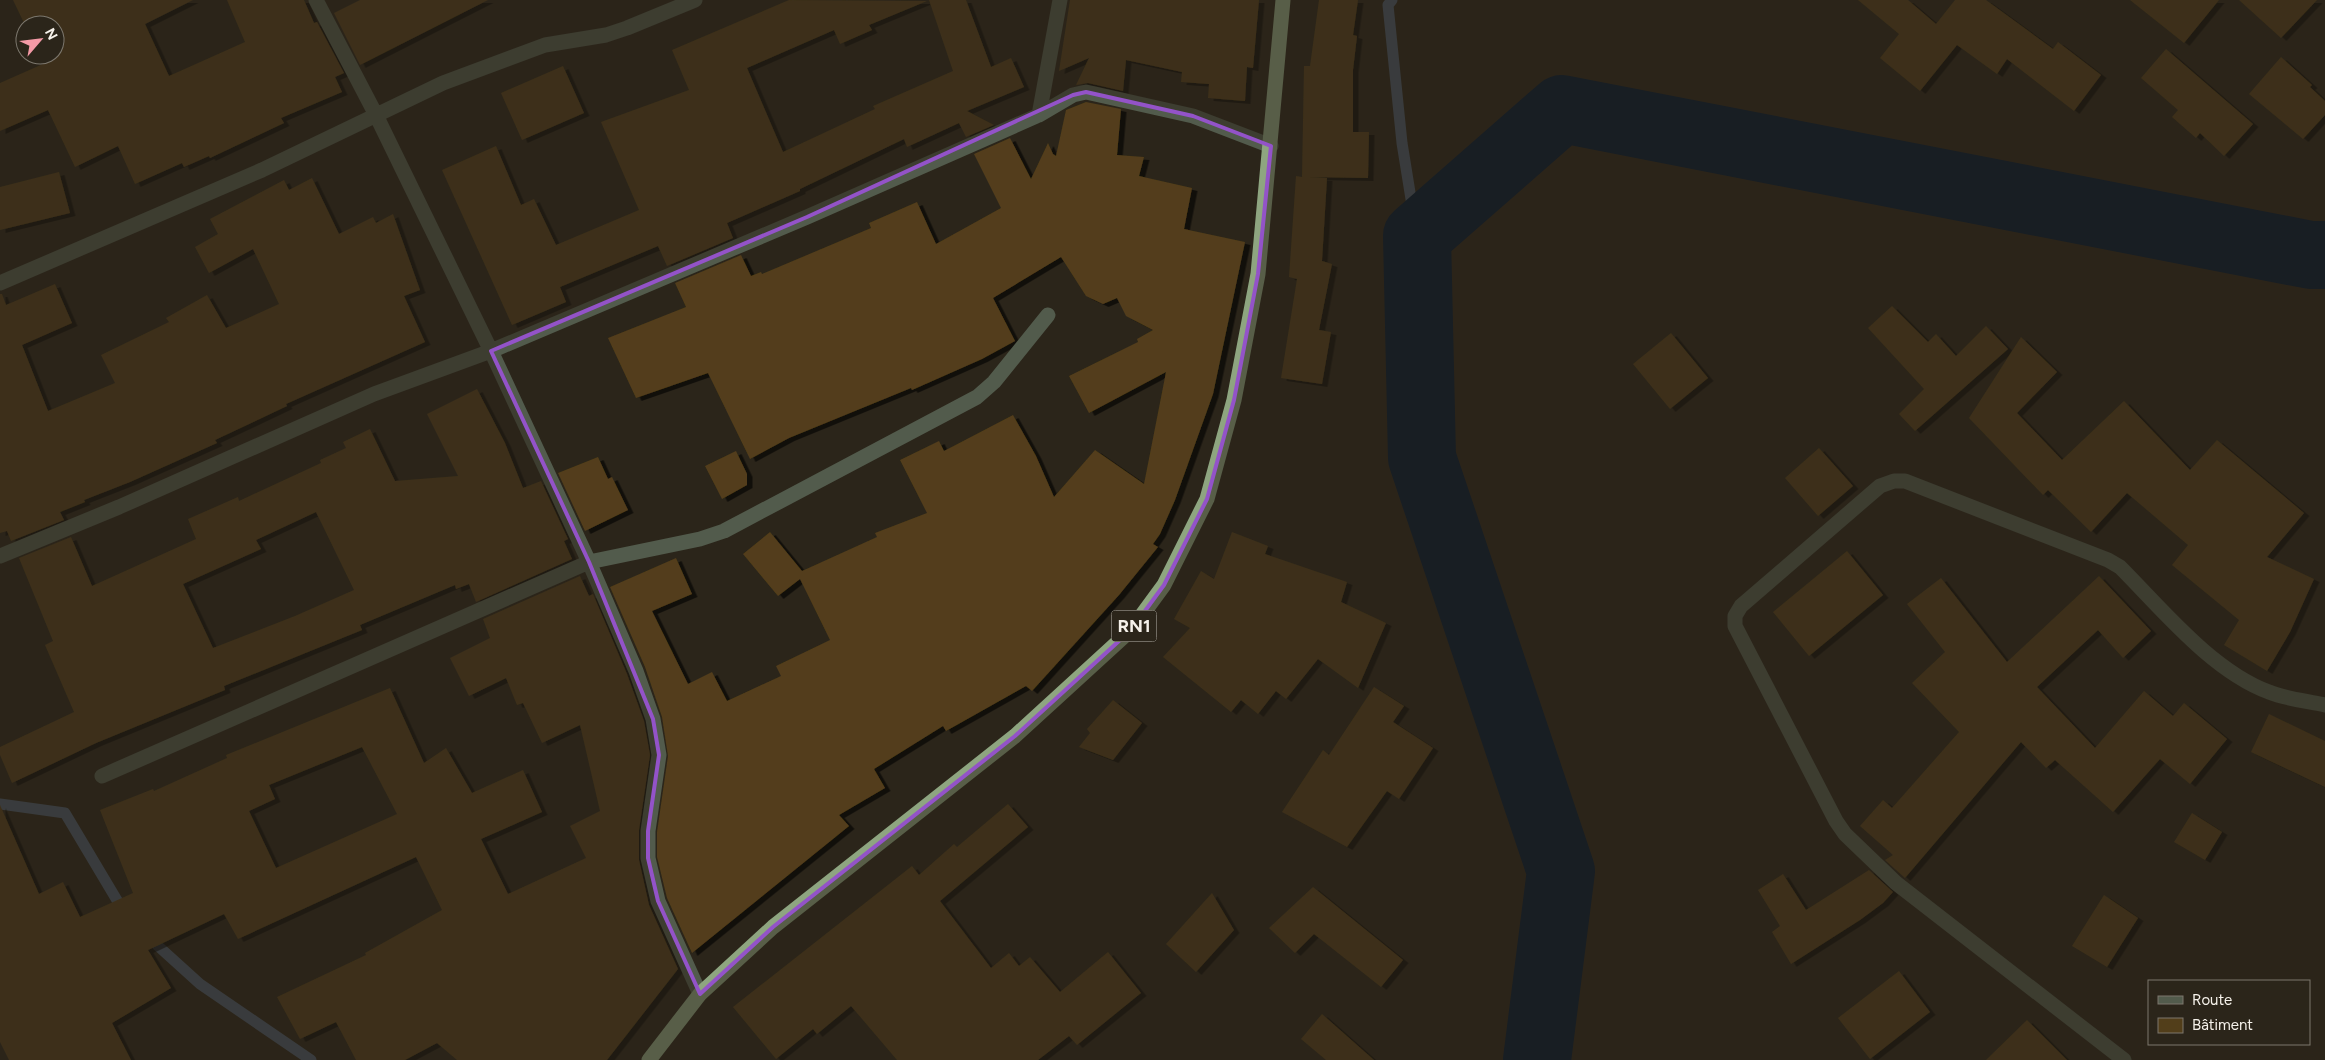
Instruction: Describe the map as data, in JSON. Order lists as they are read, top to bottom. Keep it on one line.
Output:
{"streets":{"highway":["RN1"]},"legend":["Route","Bâtiment"],"north":"top right"}
